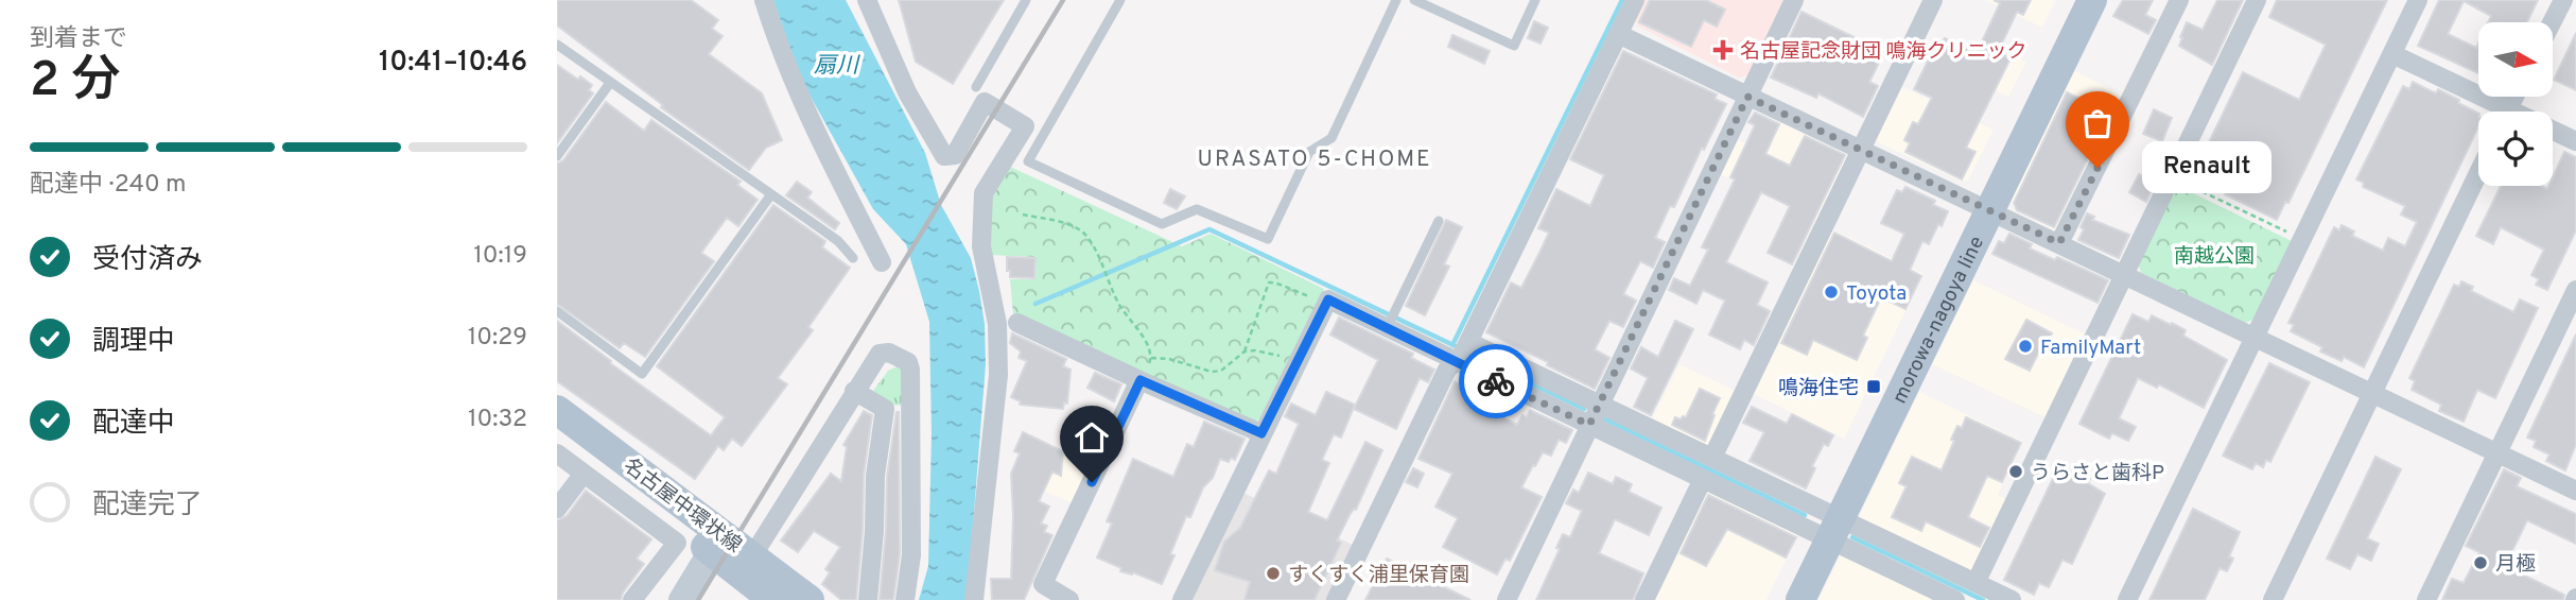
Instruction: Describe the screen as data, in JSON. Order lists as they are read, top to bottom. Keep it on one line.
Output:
{"streets":{"main road":["morowa-nagoya line","名古屋中環状線"]},"districts":["URASATO 5-CHOME"],"water":["扇川"],"parks":["南越公園"],"places":{"health":["名古屋記念財団 鳴海クリニック"],"other":["Renault","Toyota","FamilyMart","うらさと歯科P","月極","すくすく浦里保育園"],"transit":["鳴海住宅"]},"north":"right","page":{"heading":["2 分","到着まで","10:41–10:46"],"bar":"配達中 · 240 m","bubble":"Renault","list":[["受付済み","10:19"],["調理中","10:29"],["配達中","10:32"],"配達完了"]}}
